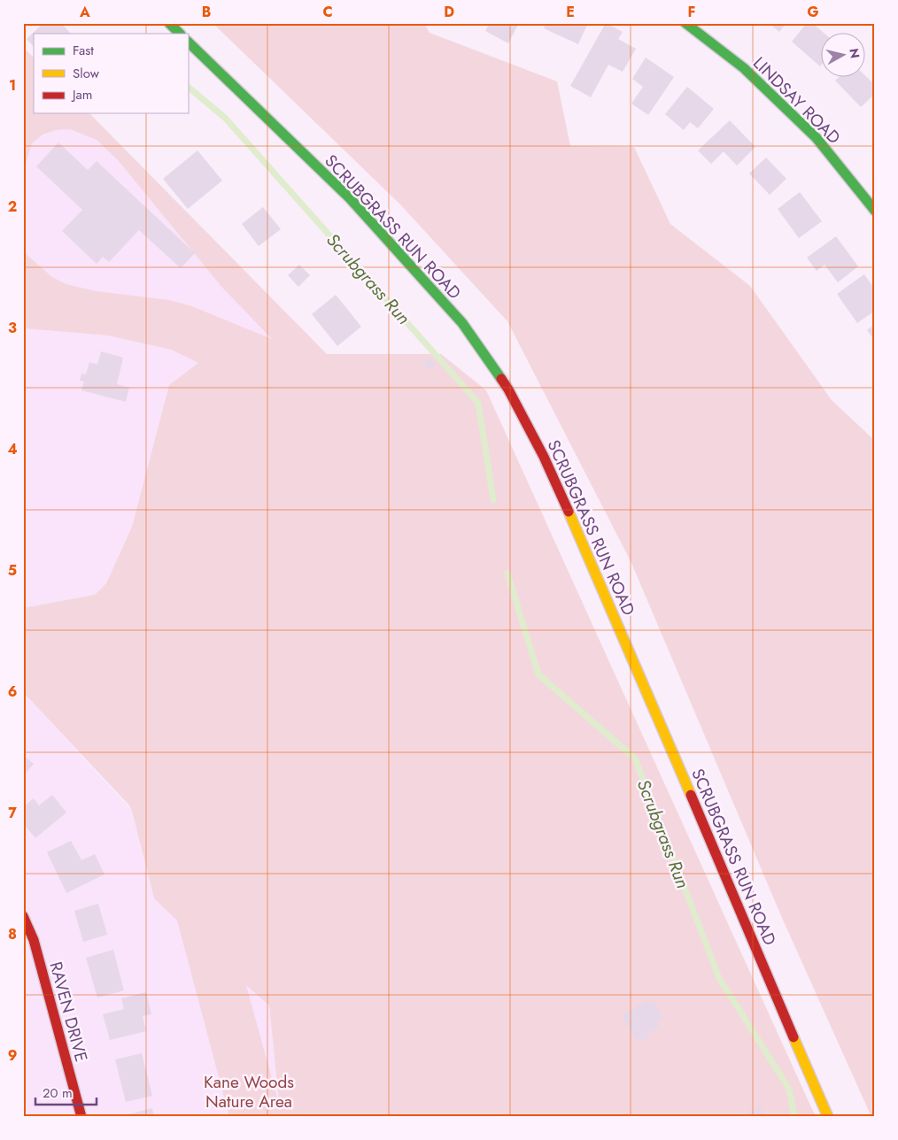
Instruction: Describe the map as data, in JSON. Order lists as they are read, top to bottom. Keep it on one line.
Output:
{"streets":{"street":["LINDSAY ROAD","SCRUBGRASS RUN ROAD","RAVEN DRIVE"]},"water":["Scrubgrass Run"],"parks":["Kane Woods Nature Area"],"legend":["Fast","Slow","Jam"],"scale_bar":"20 m","north":"right","grid":{"columns":["A","B","C","D","E","F","G"],"rows":["1","2","3","4","5","6","7","8","9"]}}
